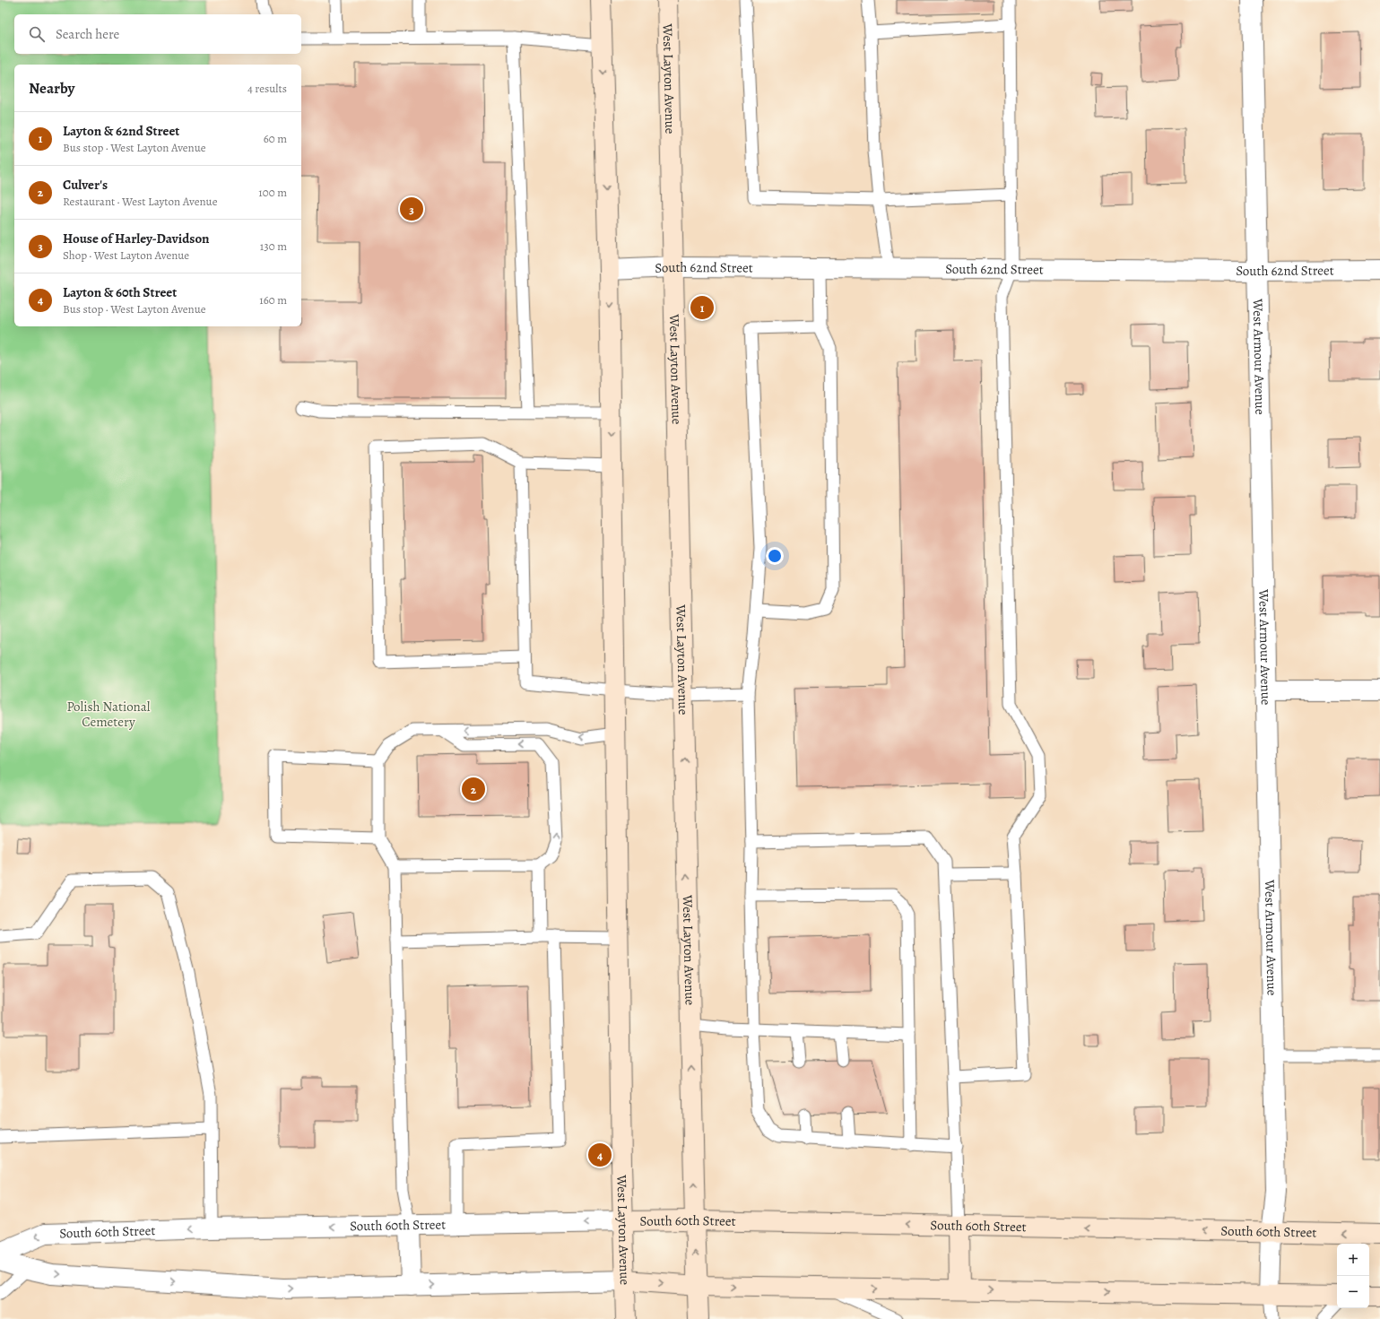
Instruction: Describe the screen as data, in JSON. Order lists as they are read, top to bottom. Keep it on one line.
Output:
{"streets":{"main road":["West Layton Avenue","South 60th Street"],"street":["South 62nd Street","West Armour Avenue"]},"crossings":[["West Layton Avenue","South 62nd Street"],["West Layton Avenue","South 60th Street"],["South 62nd Street","West Armour Avenue"],["West Armour Avenue","South 60th Street"]],"parks":["Polish National Cemetery"],"page":{"search":"Search here","heading":["Nearby","4 results"],"list":[{"mark":"1","name":"Layton & 62nd Street","note":"Bus stop · West Layton Avenue","value":"60 m"},{"mark":"2","name":"Culver's","note":"Restaurant · West Layton Avenue","value":"100 m"},{"mark":"3","name":"House of Harley-Davidson","note":"Shop · West Layton Avenue","value":"130 m"},{"mark":"4","name":"Layton & 60th Street","note":"Bus stop · West Layton Avenue","value":"160 m"}],"pins":["3","1","2","4"],"map_buttons":["+","−"]}}
